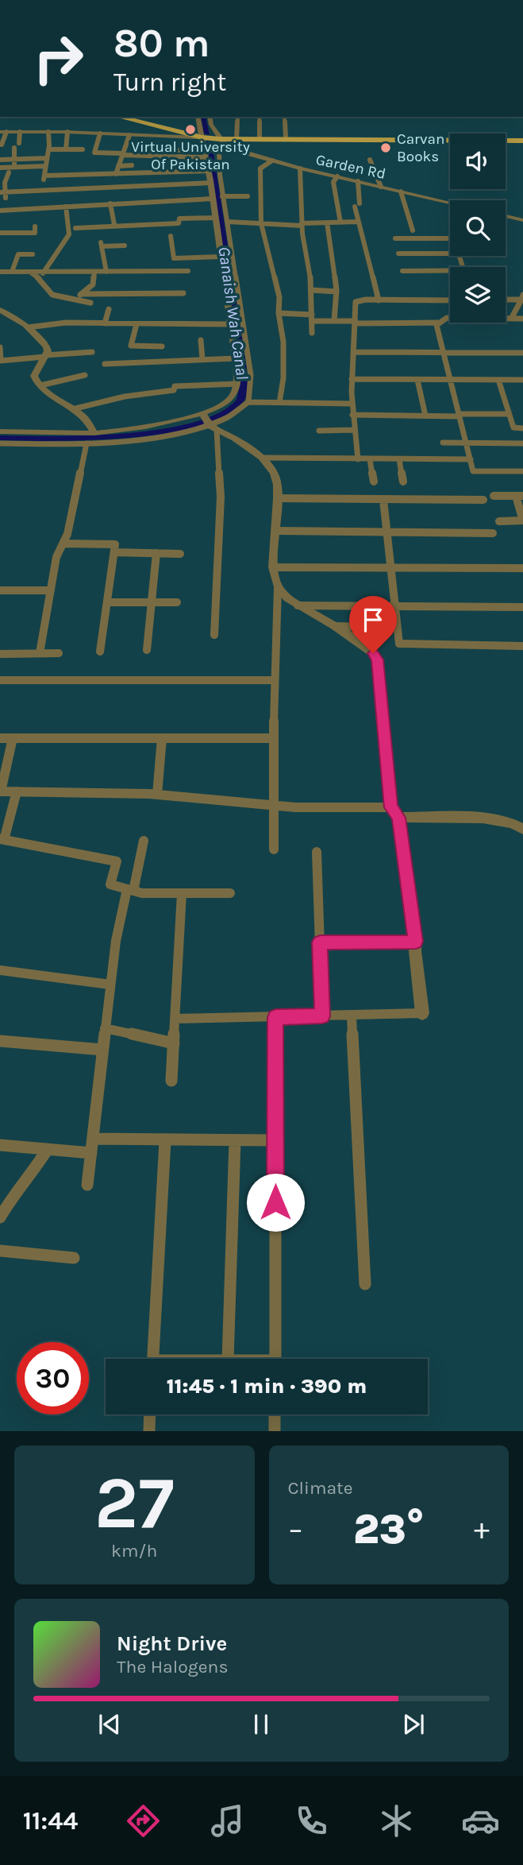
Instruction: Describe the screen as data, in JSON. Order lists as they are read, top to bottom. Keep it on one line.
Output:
{"streets":{"street":["Garden Rd"]},"water":["Ganaish Wah Canal"],"places":["Virtual University Of Pakistan","Carvan Books"],"page":{"turn":["80 m","Turn right"],"limit":"30","trip":"11:45 · 1 min · 390 m","tile":[["27","km/h"],"Climate"],"heat":["−","23°","+"],"song":["Night Drive","The Halogens"],"tabs":"11:44"}}
